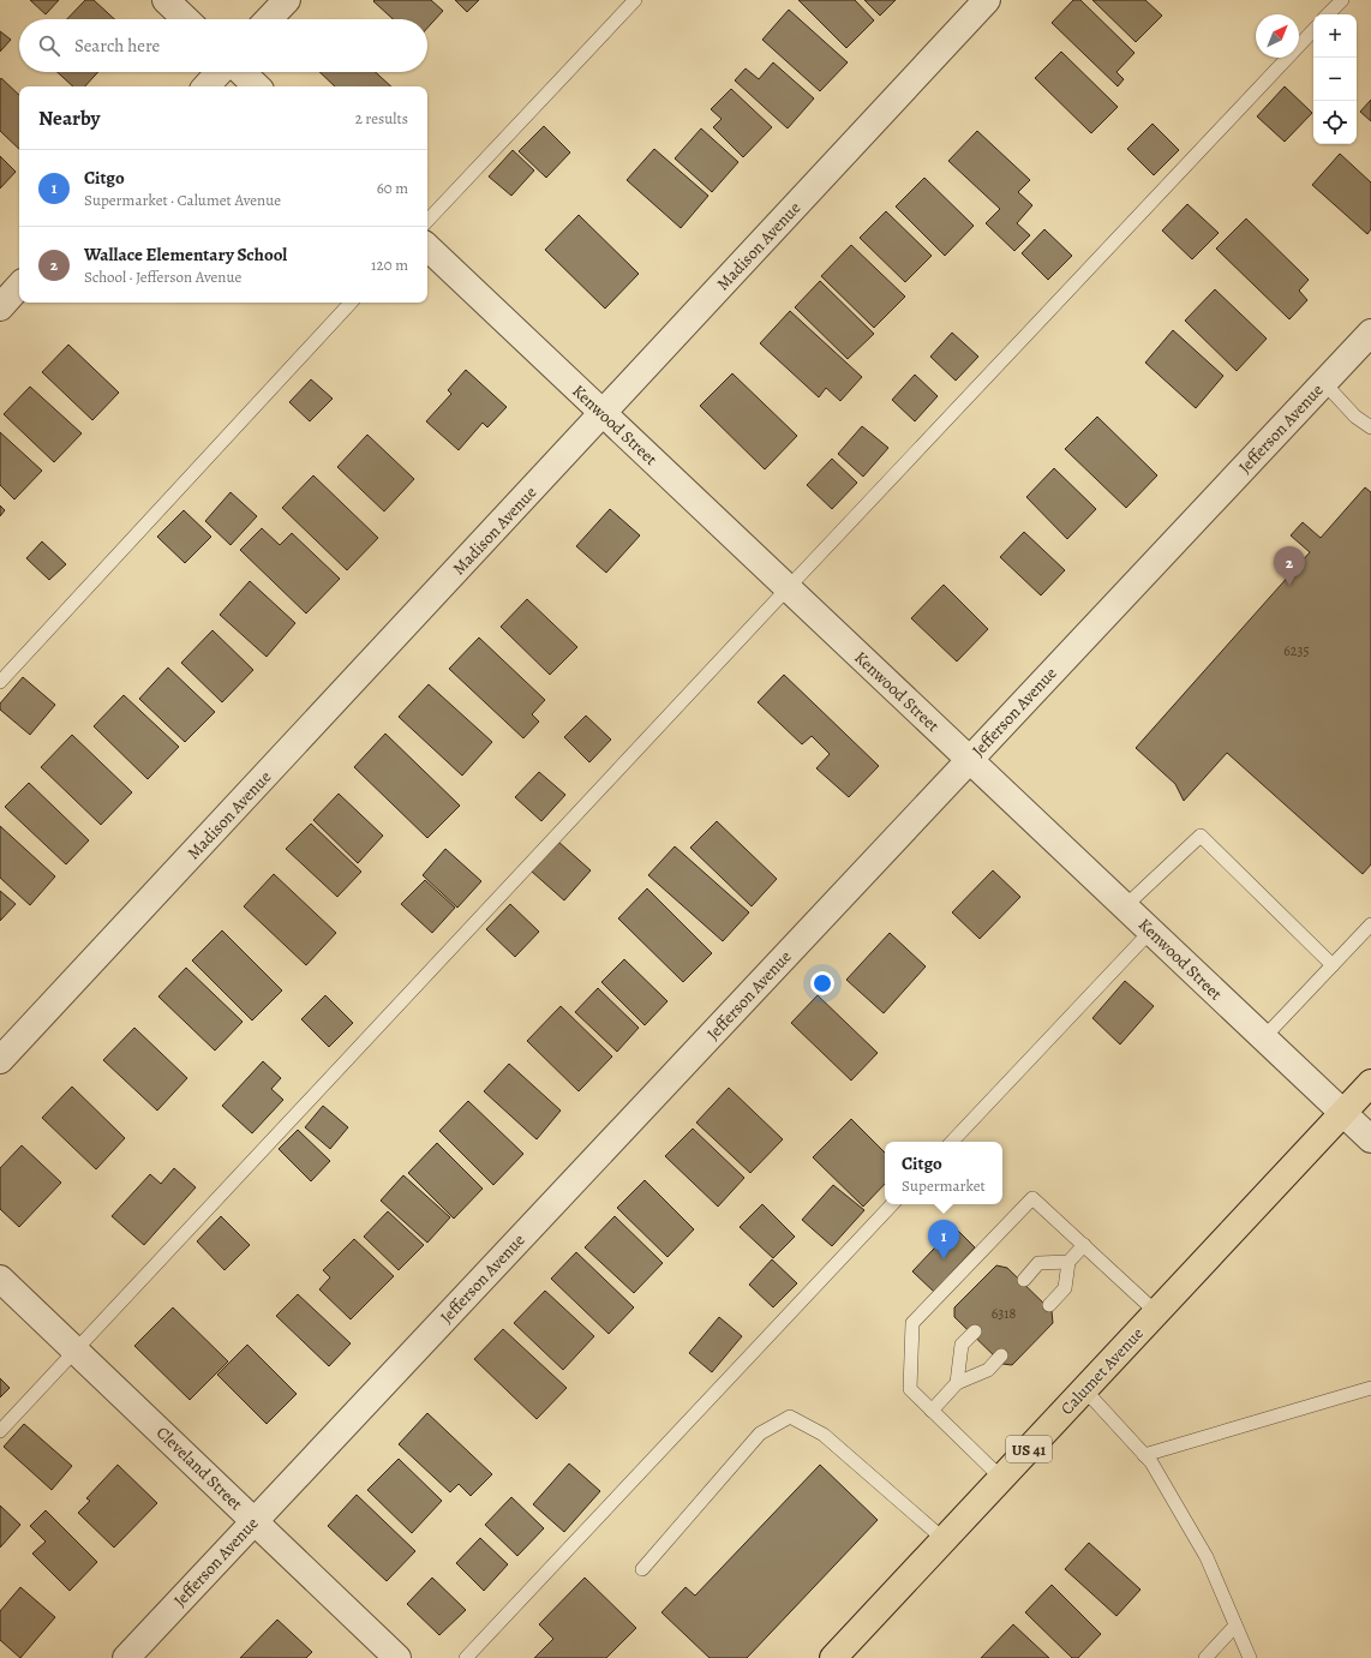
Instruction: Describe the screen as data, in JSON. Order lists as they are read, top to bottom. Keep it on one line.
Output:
{"streets":{"main road":["Calumet Avenue","US 41"],"street":["Madison Avenue","Kenwood Street","Jefferson Avenue","Cleveland Street"]},"crossings":[["Madison Avenue","Kenwood Street"],["Kenwood Street","Jefferson Avenue"],["Kenwood Street","Calumet Avenue"],["Jefferson Avenue","Cleveland Street"]],"house_numbers":["6235","6318"],"north":"top right","page":{"map_buttons":["+","−"],"search":"Search here","heading":["Nearby","2 results"],"list":[{"mark":"1","name":"Citgo","note":"Supermarket · Calumet Avenue","value":"60 m"},{"mark":"2","name":"Wallace Elementary School","note":"School · Jefferson Avenue","value":"120 m"}],"pins":["2","1"],"popup":["Citgo","Supermarket"]}}
